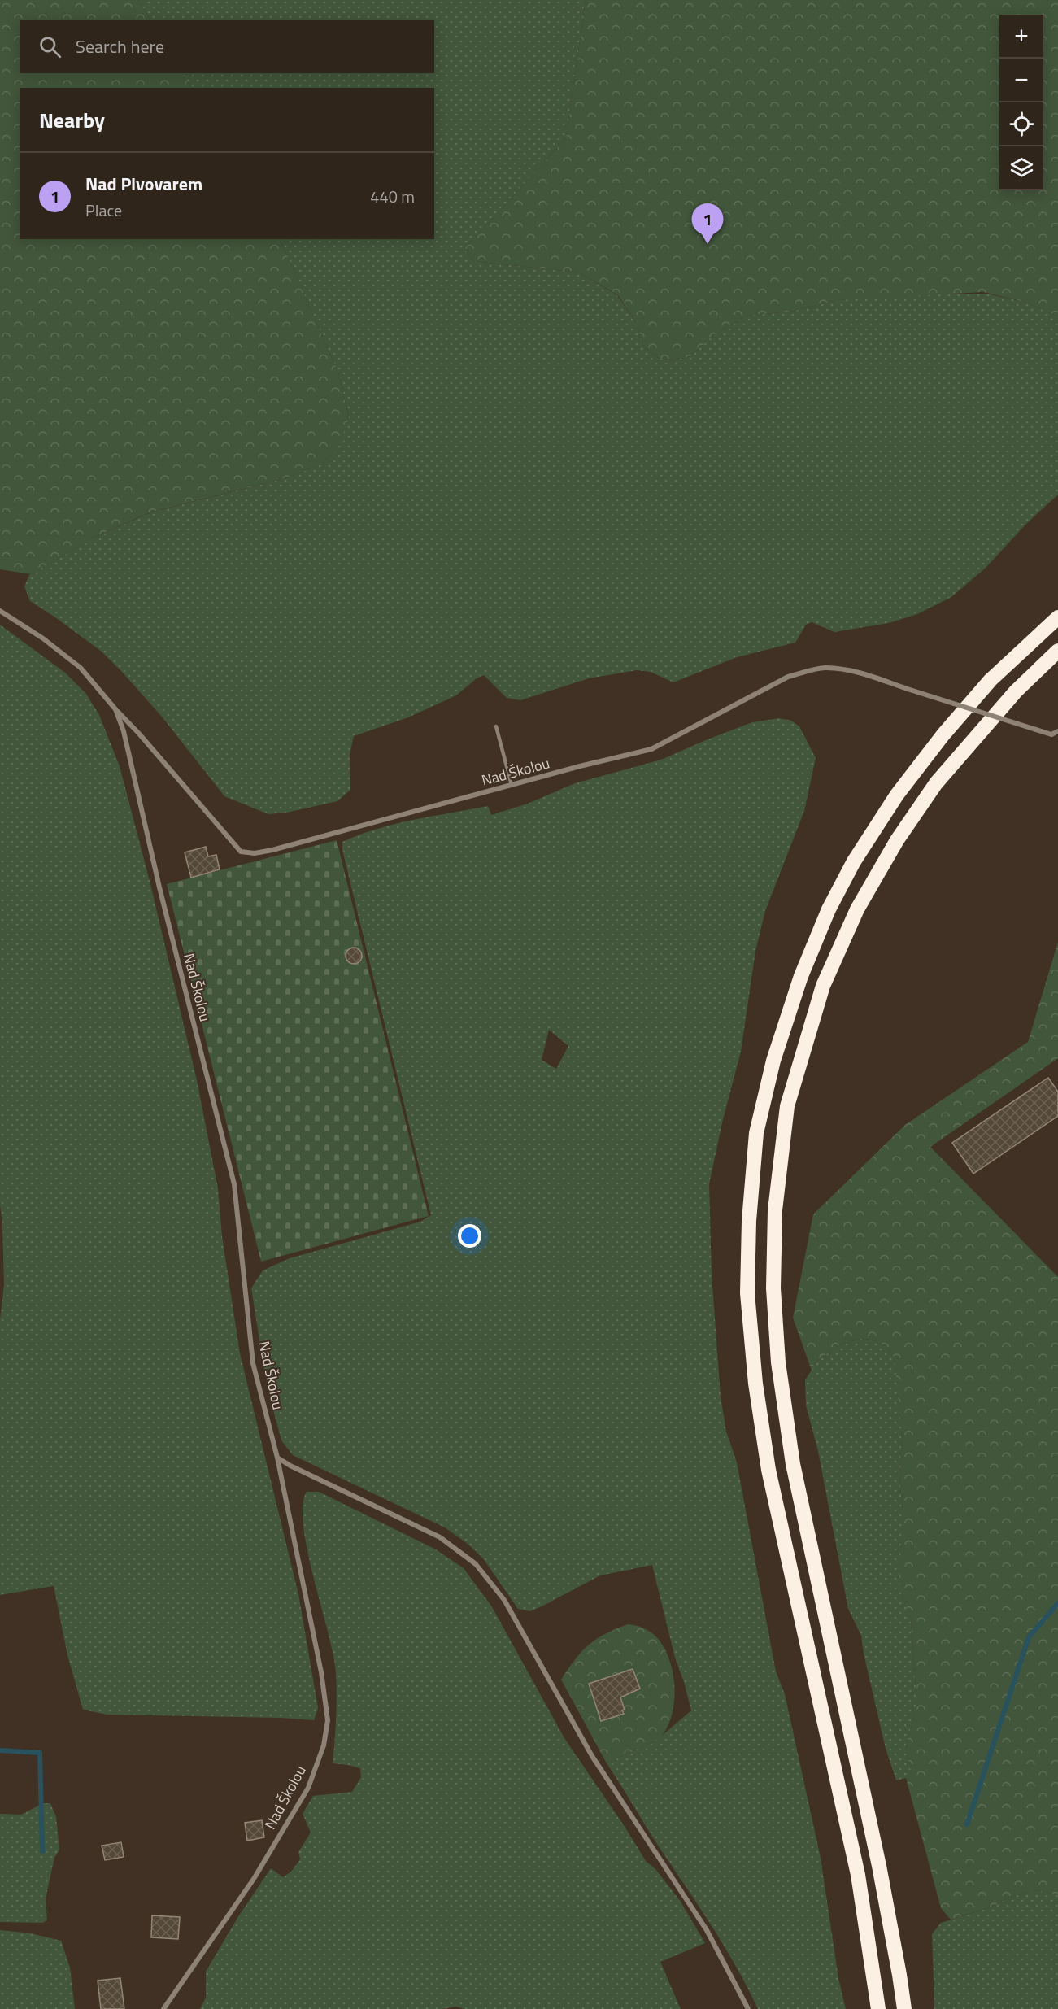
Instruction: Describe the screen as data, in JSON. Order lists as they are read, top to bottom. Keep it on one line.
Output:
{"streets":{"street":["Nad Školou"]},"page":{"map_buttons":["+","−"],"search":"Search here","heading":"Nearby","list":[{"mark":"1","name":"Nad Pivovarem","note":"Place","value":"440 m"}],"pins":"1"}}
